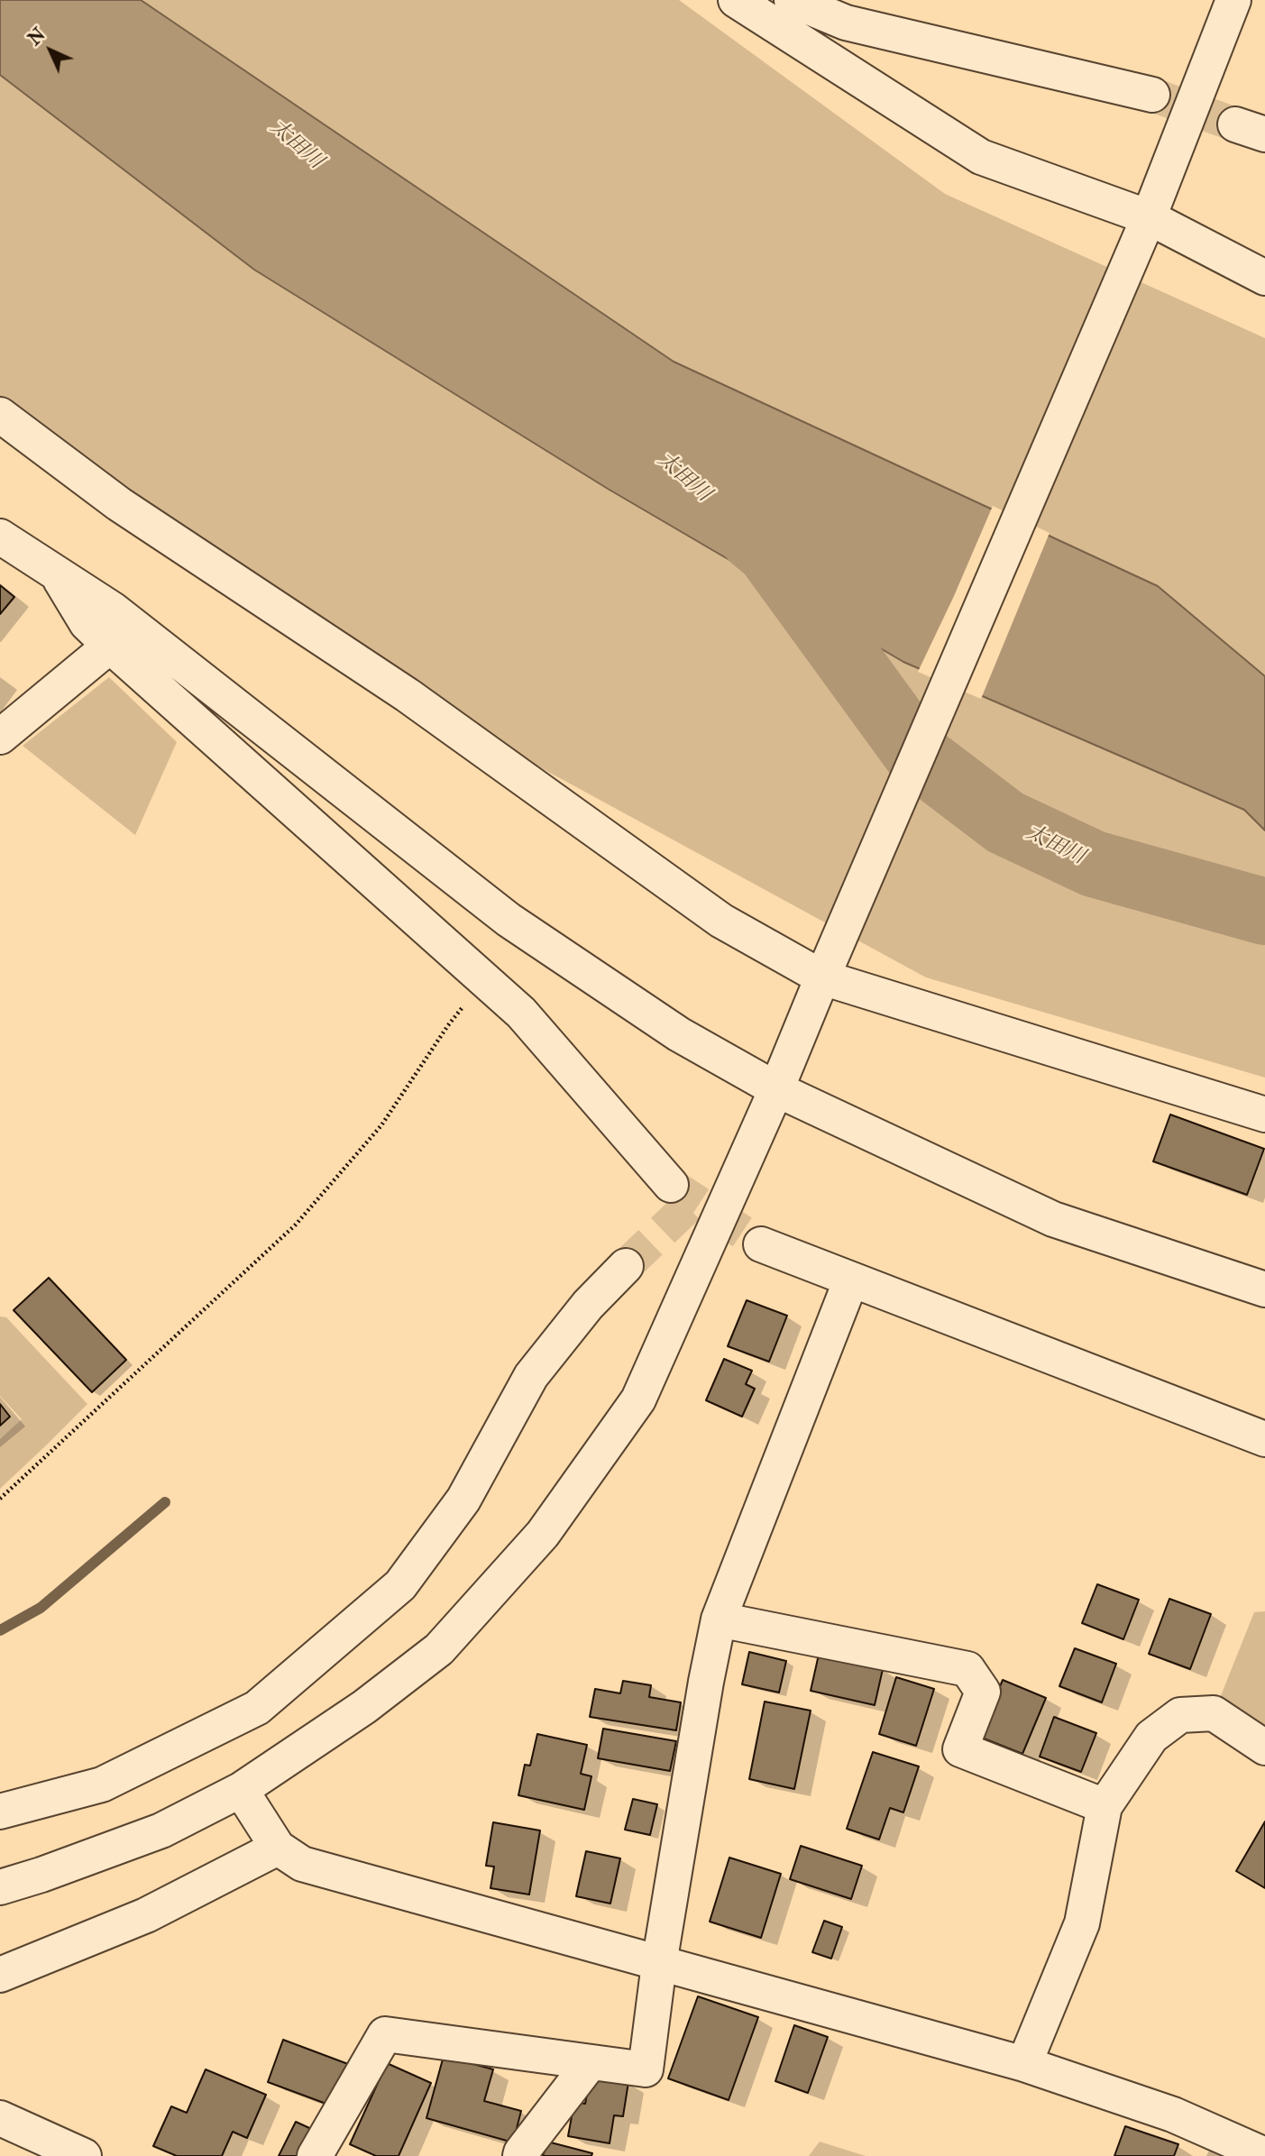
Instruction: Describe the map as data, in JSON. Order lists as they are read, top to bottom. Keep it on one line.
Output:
{"water":["太田川"],"north":"top left"}
